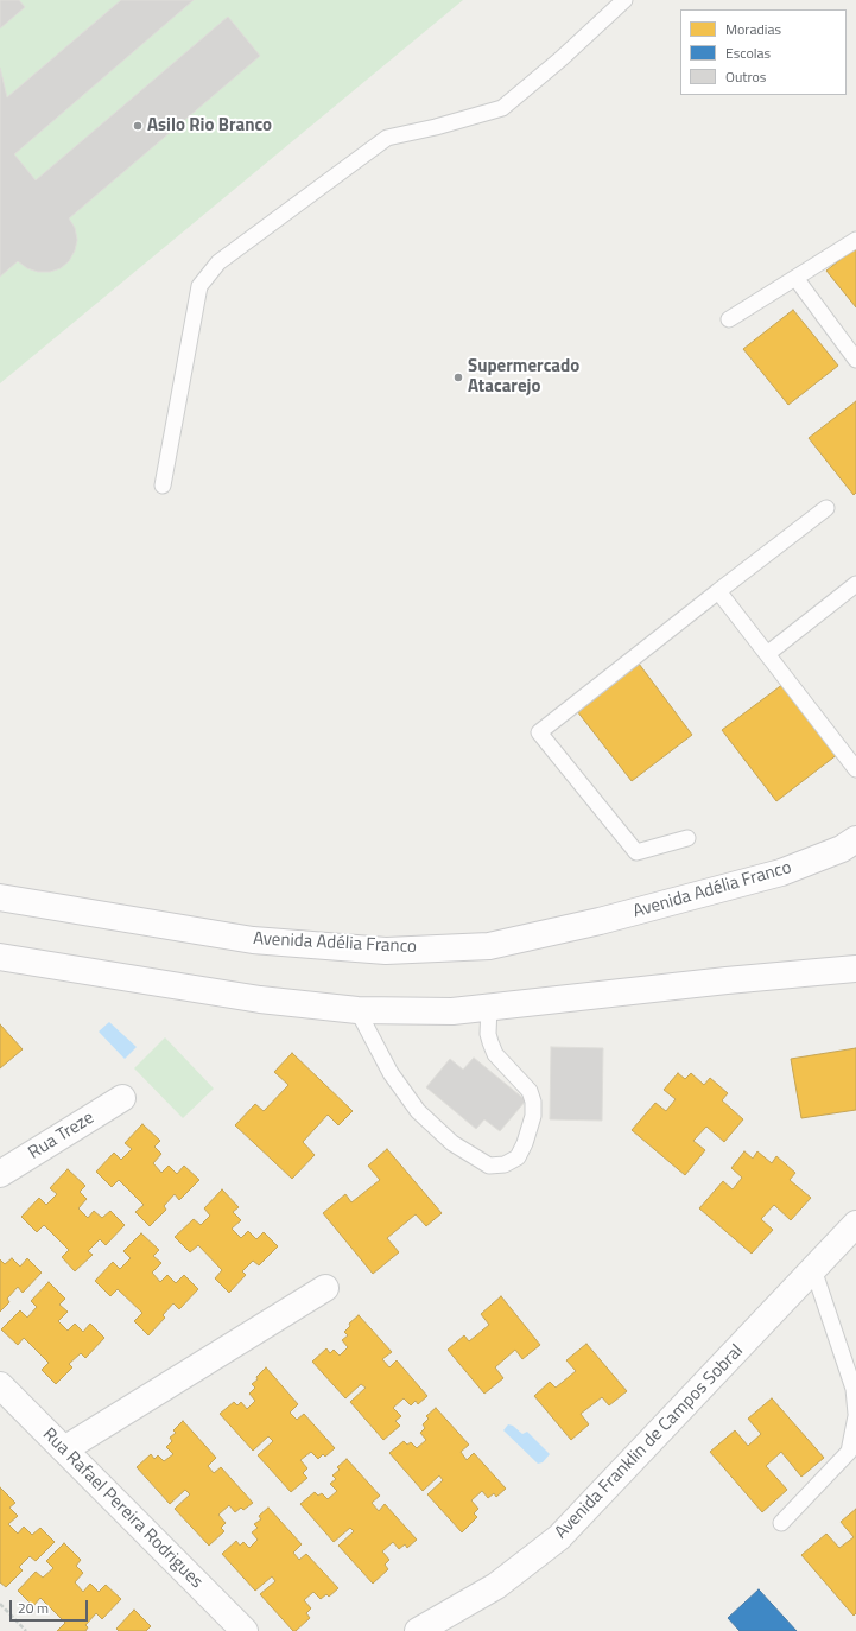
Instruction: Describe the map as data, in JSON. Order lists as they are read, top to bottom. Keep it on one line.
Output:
{"streets":{"main road":["Avenida Adélia Franco","Rua Treze","Avenida Franklin de Campos Sobral","Rua Rafael Pereira Rodrigues"]},"places":["Asilo Rio Branco","Supermercado Atacarejo"],"legend":["Moradias","Escolas","Outros"],"scale_bar":"20 m"}
